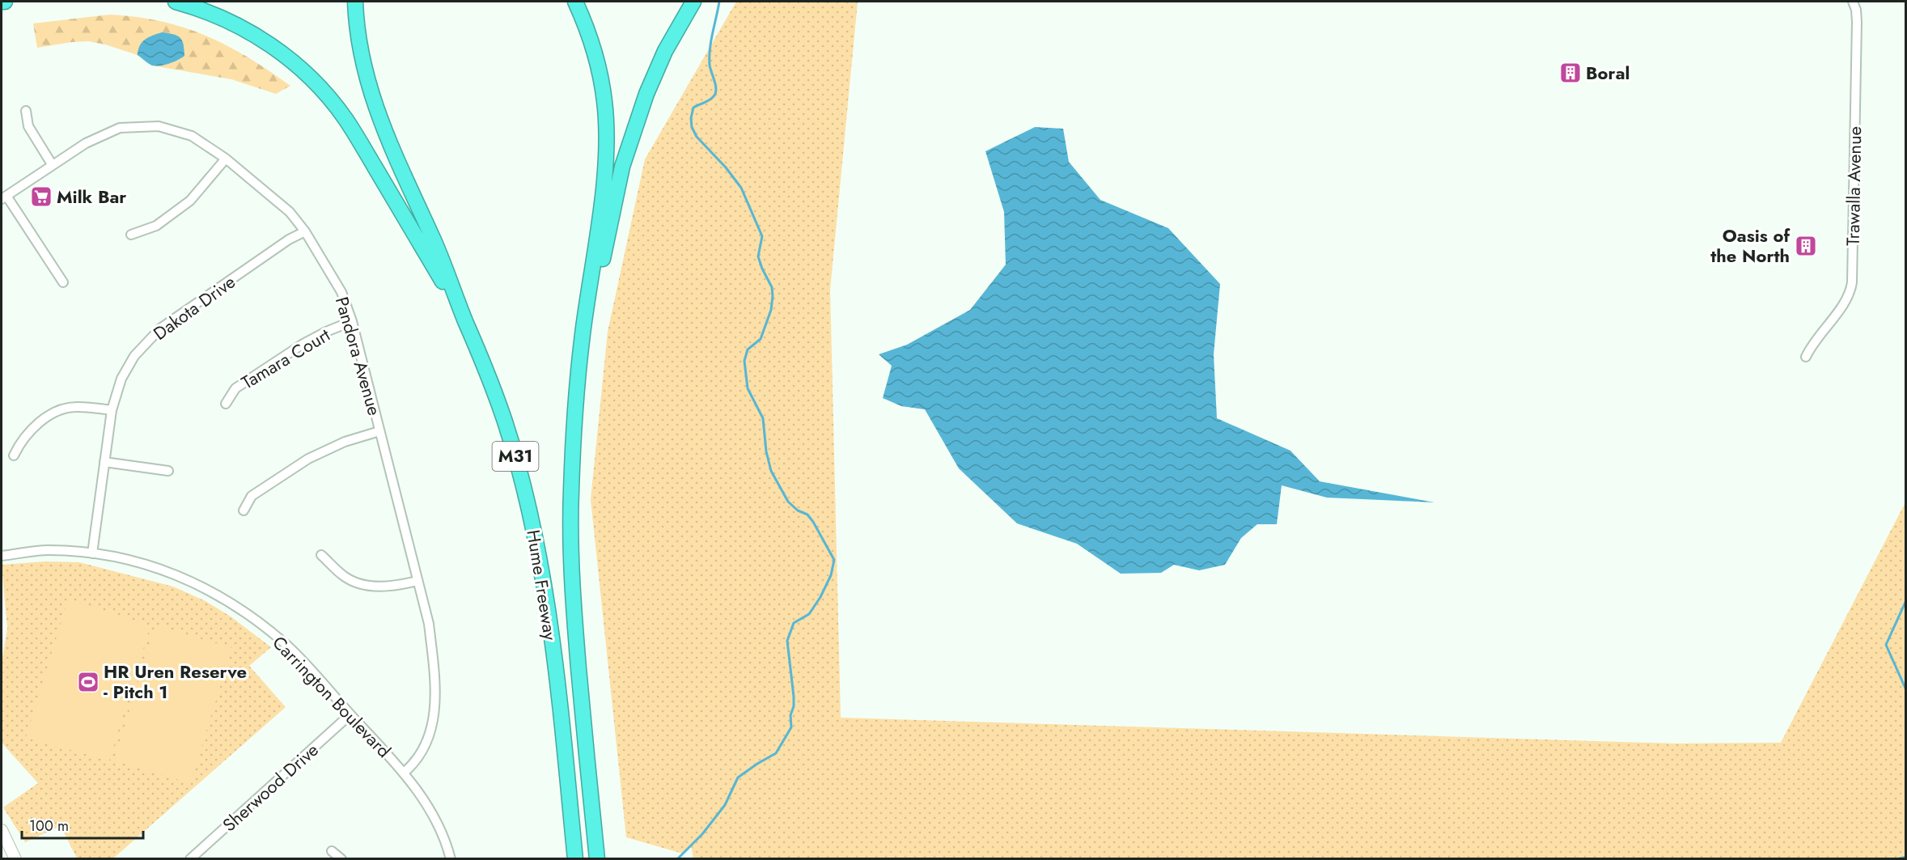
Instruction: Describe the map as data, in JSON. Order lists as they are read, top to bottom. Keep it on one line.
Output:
{"streets":{"highway":["M31","Hume Freeway"],"street":["Trawalla Avenue","Dakota Drive","Pandora Avenue","Tamara Court","Carrington Boulevard","Sherwood Drive"]},"crossings":[["Dakota Drive","Pandora Avenue"],["Dakota Drive","Carrington Boulevard"],["Pandora Avenue","Tamara Court"],["Pandora Avenue","Carrington Boulevard"],["Carrington Boulevard","Sherwood Drive"]],"places":{"building":["Boral","Oasis of the North"],"supermarket":["Milk Bar"],"sports":["HR Uren Reserve - Pitch 1"]},"scale_bar":"100 m"}
